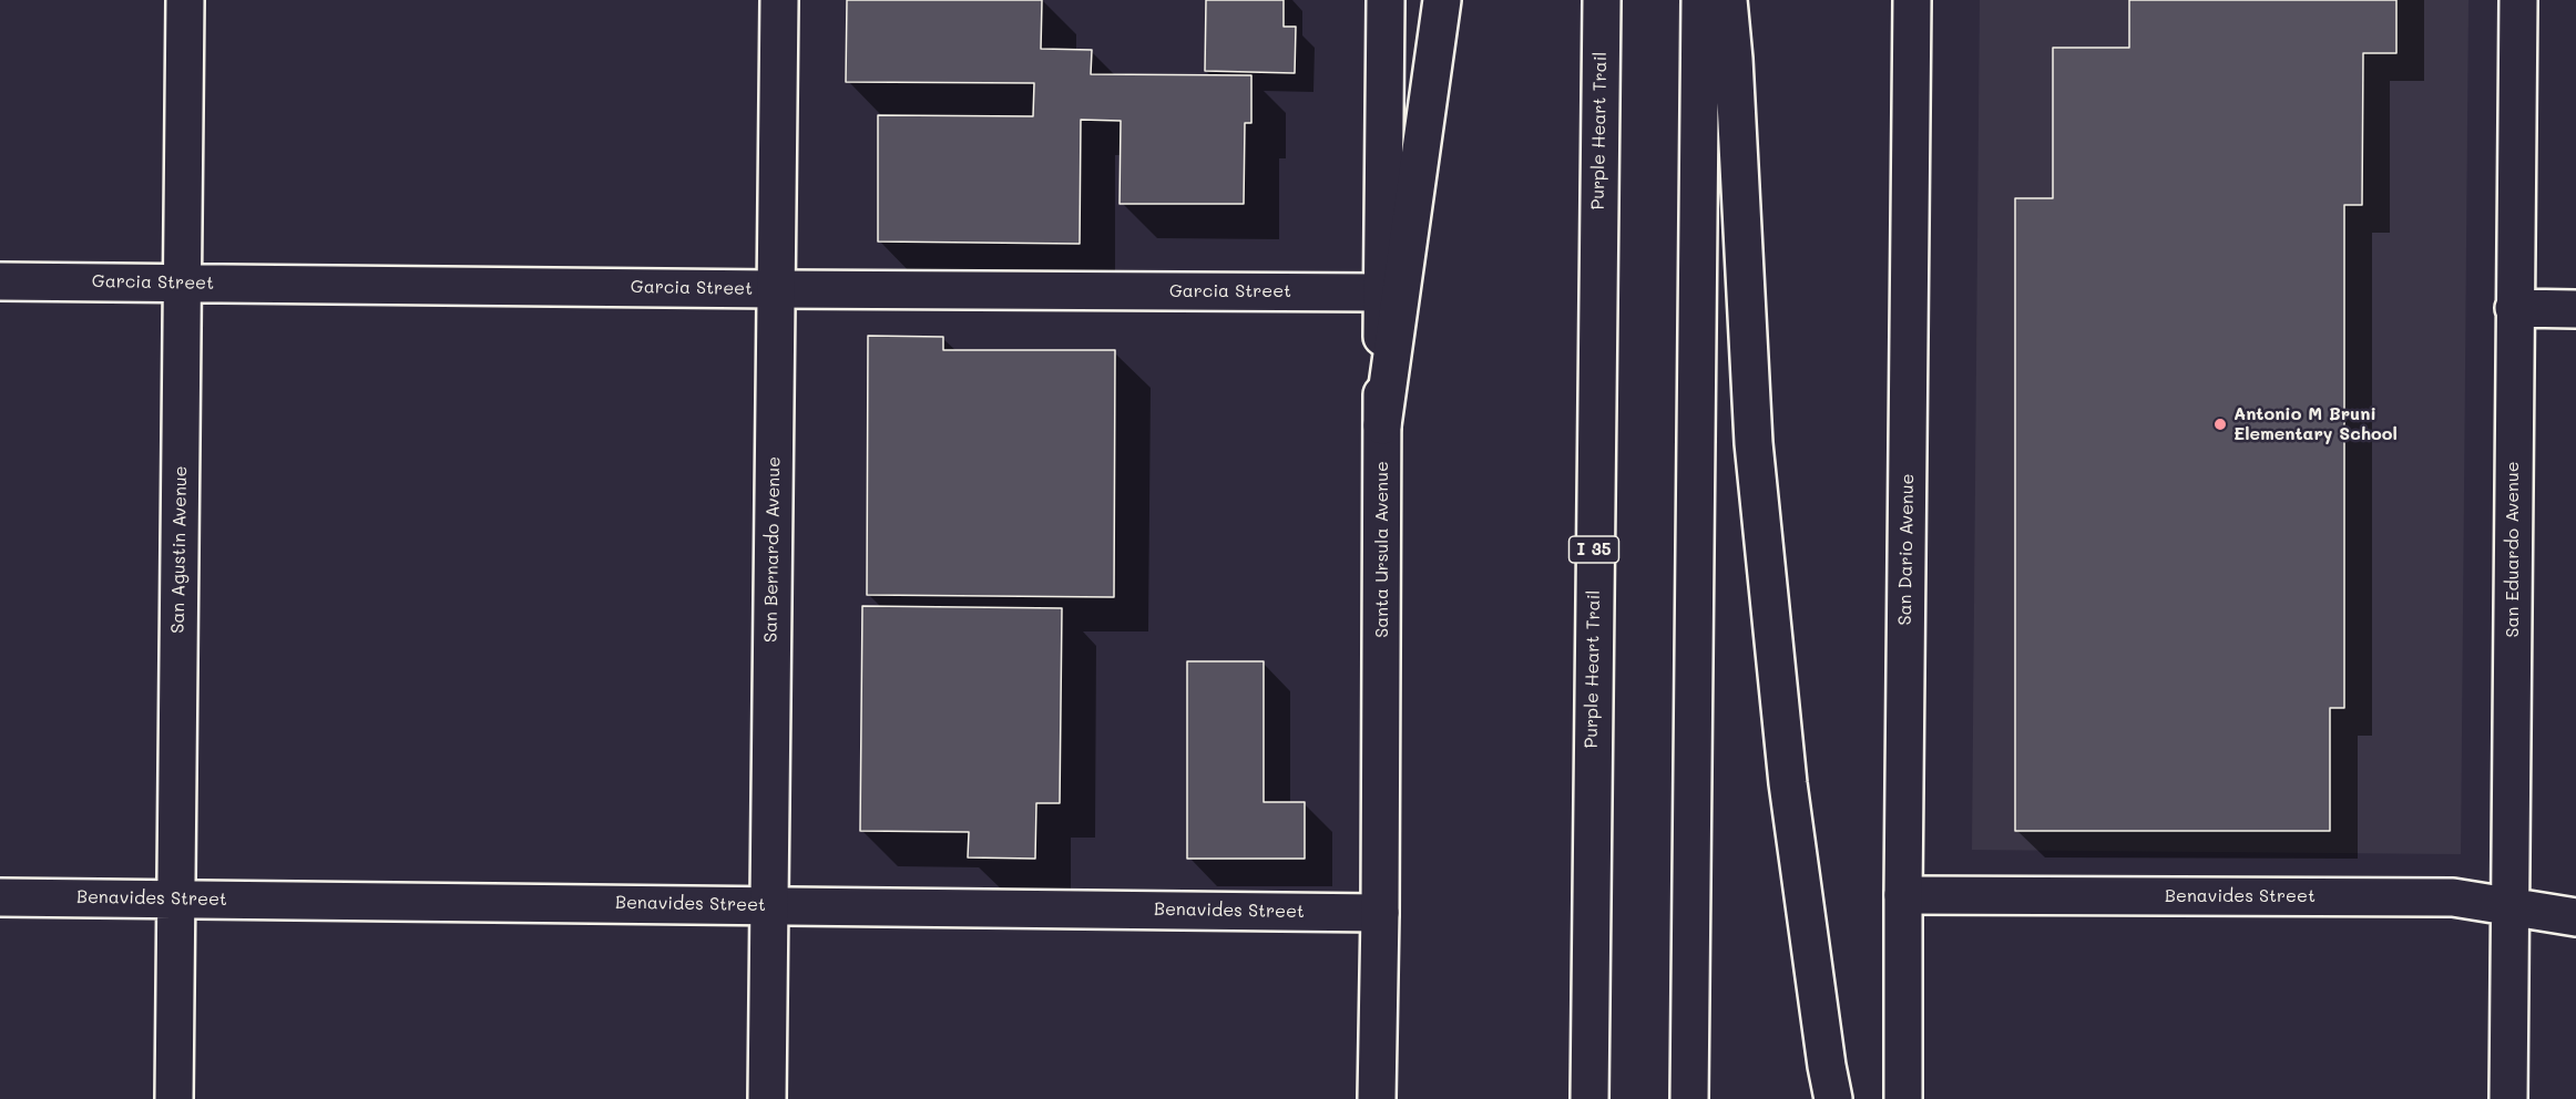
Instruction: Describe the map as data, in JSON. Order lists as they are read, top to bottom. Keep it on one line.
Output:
{"streets":{"main road":["Purple Heart Trail","Garcia Street","San Agustin Avenue","San Bernardo Avenue","Santa Ursula Avenue","I 35","San Dario Avenue","San Eduardo Avenue","Benavides Street"]},"crossings":[["Garcia Street","San Agustin Avenue"],["Garcia Street","San Bernardo Avenue"],["Garcia Street","Santa Ursula Avenue"],["San Agustin Avenue","Benavides Street"],["San Bernardo Avenue","Benavides Street"],["Santa Ursula Avenue","Benavides Street"],["San Dario Avenue","Benavides Street"],["San Eduardo Avenue","Benavides Street"]],"places":["Antonio M Bruni Elementary School"]}
